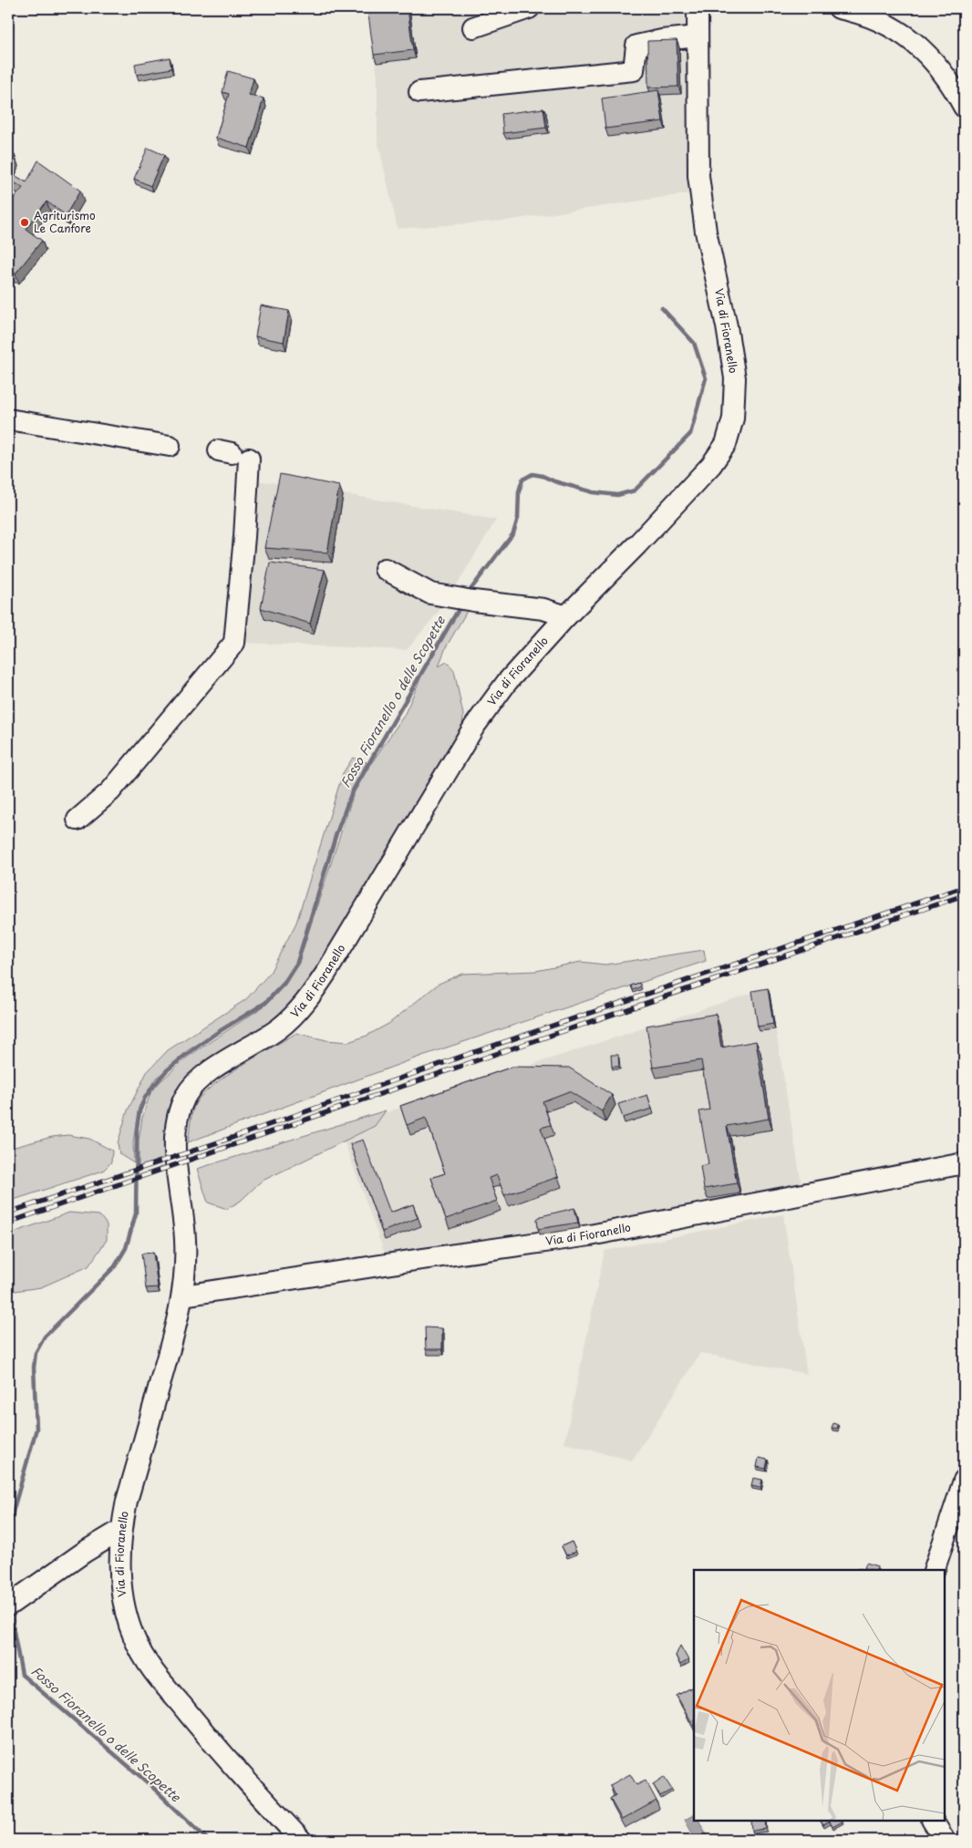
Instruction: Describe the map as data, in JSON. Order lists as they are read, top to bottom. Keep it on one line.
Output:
{"streets":{"street":["Via di Fioranello"]},"water":["Fosso Fioranello o delle Scopette"],"places":["Agriturismo Le Canfore"]}
